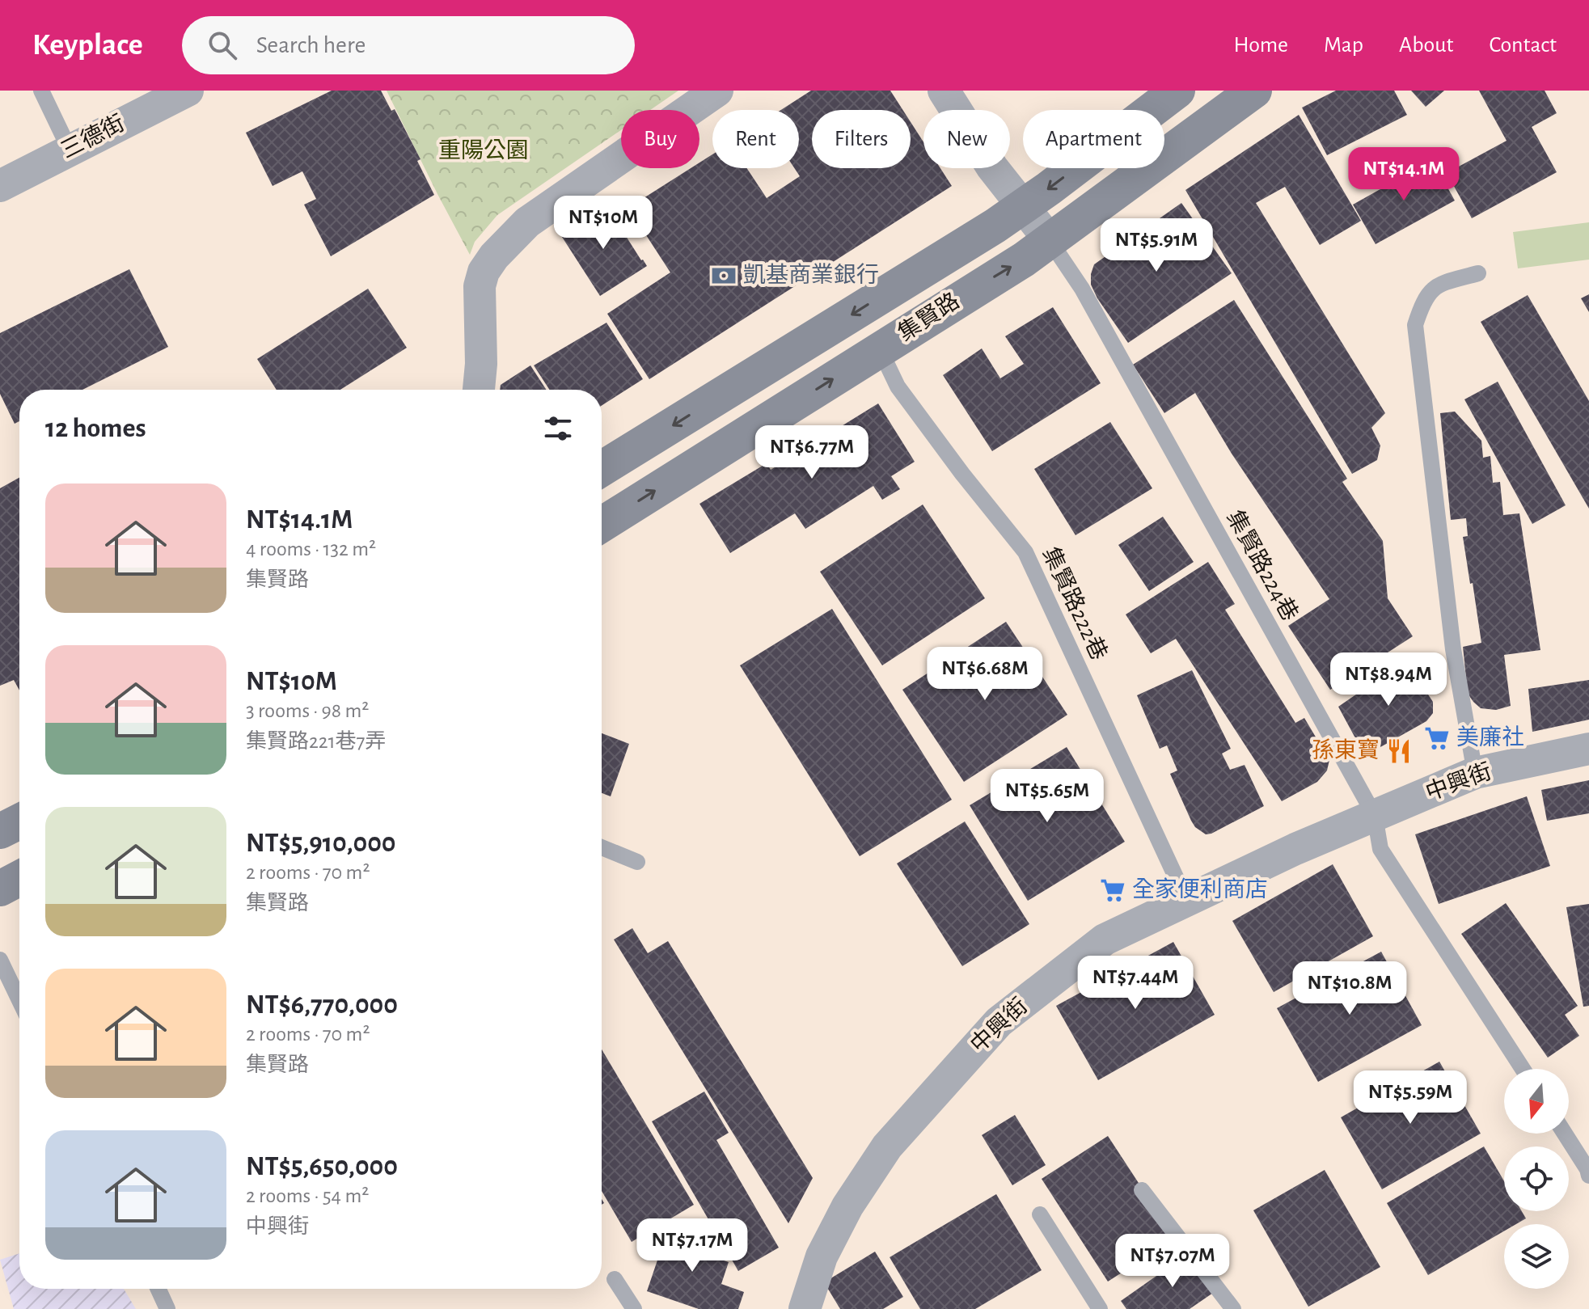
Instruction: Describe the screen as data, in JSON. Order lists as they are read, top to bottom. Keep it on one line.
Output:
{"streets":{"main road":["集賢路"],"street":["三德街","中興街"],"lane":["集賢路224巷","集賢路222巷"]},"crossings":[["集賢路","集賢路224巷"],["集賢路","集賢路222巷"],["集賢路224巷","中興街"],["集賢路222巷","中興街"]],"parks":["重陽公園"],"places":{"bank":["凱基商業銀行"],"supermarket":["美廉社","全家便利商店"],"restaurant":["孫東寶"]},"north":"bottom","page":{"header":"Keyplace","search":"Search here","nav":["Home","Map","About","Contact"],"chip":["Buy","Rent","Filters","New","Apartment"],"price":["NT$14.1M","NT$10M","NT$5.91M","NT$6.77M","NT$6.68M","NT$8.94M","NT$5.65M","NT$7.44M","NT$10.8M","NT$5.59M","NT$7.17M","NT$7.07M"],"heading":"12 homes","list":[{"name":"NT$14.1M","note":"4 rooms · 132 m² · 集賢路"},{"name":"NT$10M","note":"3 rooms · 98 m² · 集賢路221巷7弄"},{"name":"NT$5,910,000","note":"2 rooms · 70 m² · 集賢路"},{"name":"NT$6,770,000","note":"2 rooms · 70 m² · 集賢路"},{"name":"NT$5,650,000","note":"2 rooms · 54 m² · 中興街"}]}}
